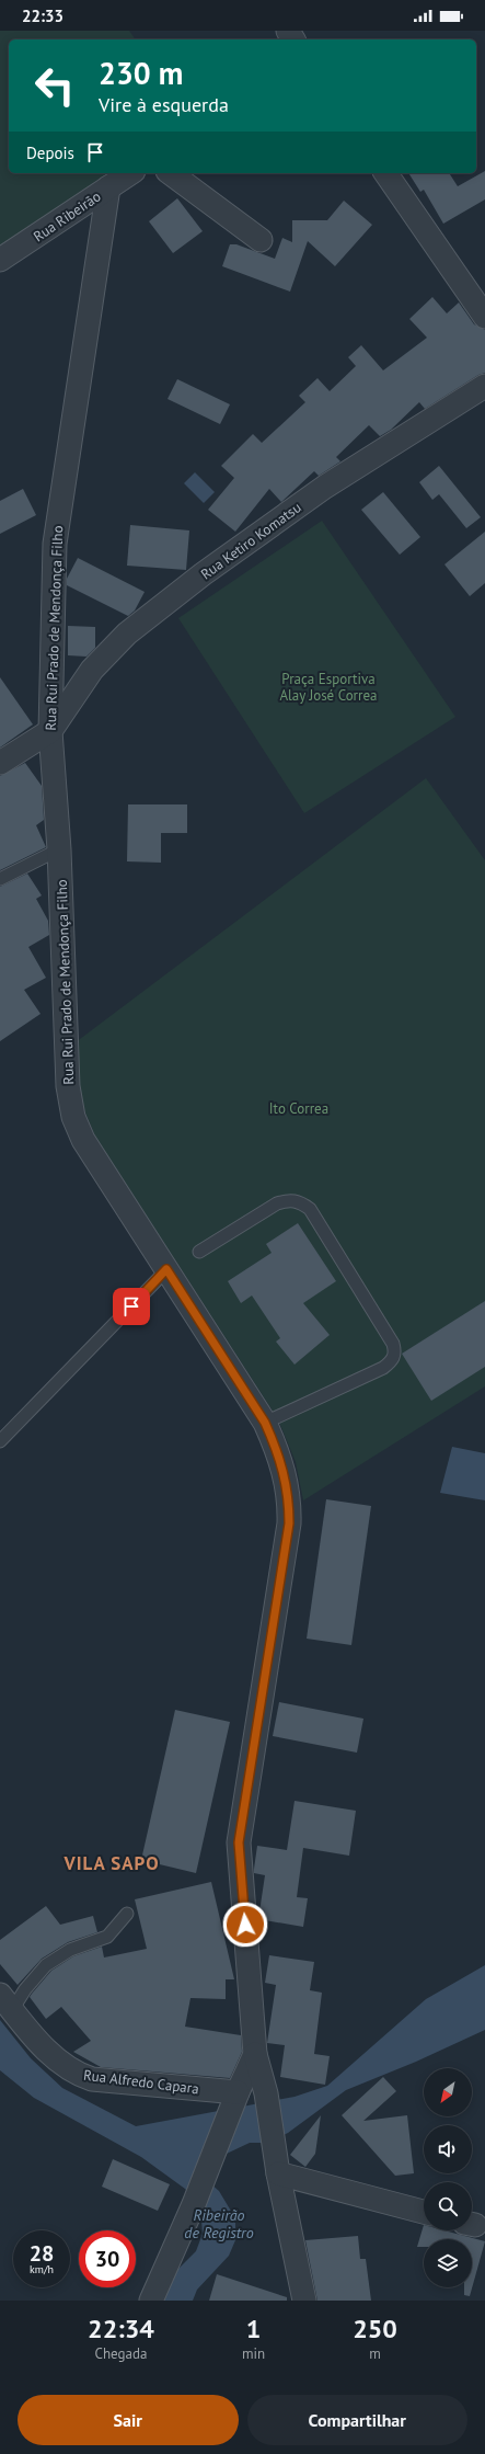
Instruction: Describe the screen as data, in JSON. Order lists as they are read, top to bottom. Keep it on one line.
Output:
{"streets":{"street":["Rua Ribeirão","Rua Ketiro Komatsu","Rua Rui Prado de Mendonça Filho","Rua Alfredo Capara"]},"crossings":[["Rua Ribeirão","Rua Rui Prado de Mendonça Filho"],["Rua Ketiro Komatsu","Rua Rui Prado de Mendonça Filho"]],"districts":["VILA SAPO"],"water":["Ribeirão de Registro"],"parks":["Praça Esportiva Alay José Correa","Ito Correa"],"north":"bottom left","page":{"status":"22:33","turn":["230 m","Vire à esquerda"],"then":"Depois","speed":"28 km/h","limit":"30","eta":["22:34","Chegada","1","min","250","m"],"buttons":["Sair","Compartilhar"]}}
